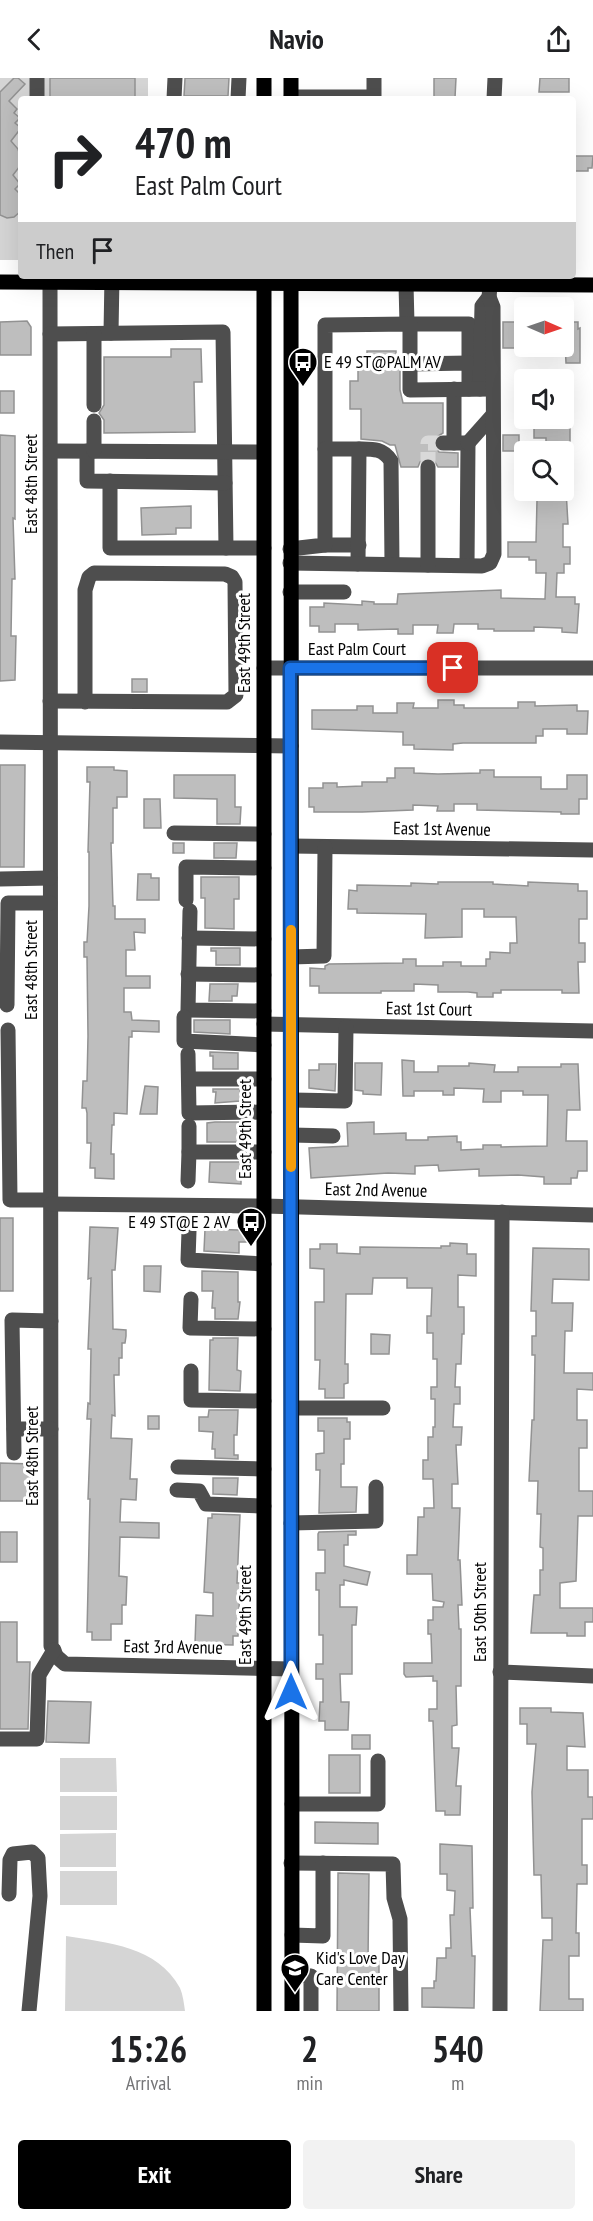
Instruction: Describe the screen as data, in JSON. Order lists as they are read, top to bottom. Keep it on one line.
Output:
{"streets":{"main road":["East 49th Street"],"street":["East 48th Street","East Palm Court","East 1st Avenue","East 1st Court","East 2nd Avenue","East 50th Street","East 3rd Avenue"]},"crossings":[["East 48th Street","East 2nd Avenue"],["East 48th Street","East 3rd Avenue"],["East 49th Street","East Palm Court"],["East 49th Street","East 1st Court"],["East 49th Street","East 2nd Avenue"],["East 49th Street","East 3rd Avenue"],["East 2nd Avenue","East 50th Street"]],"places":{"bus stop":["E 49 ST@PALM AV","E 49 ST@E 2 AV"],"school or university":["Kid's Love Day Care Center"]},"north":"right","page":{"header":"Navio","turn":["470 m","East Palm Court"],"then":"Then","eta":["15:26","Arrival","2","min","540","m"],"buttons":["Exit","Share"]}}
